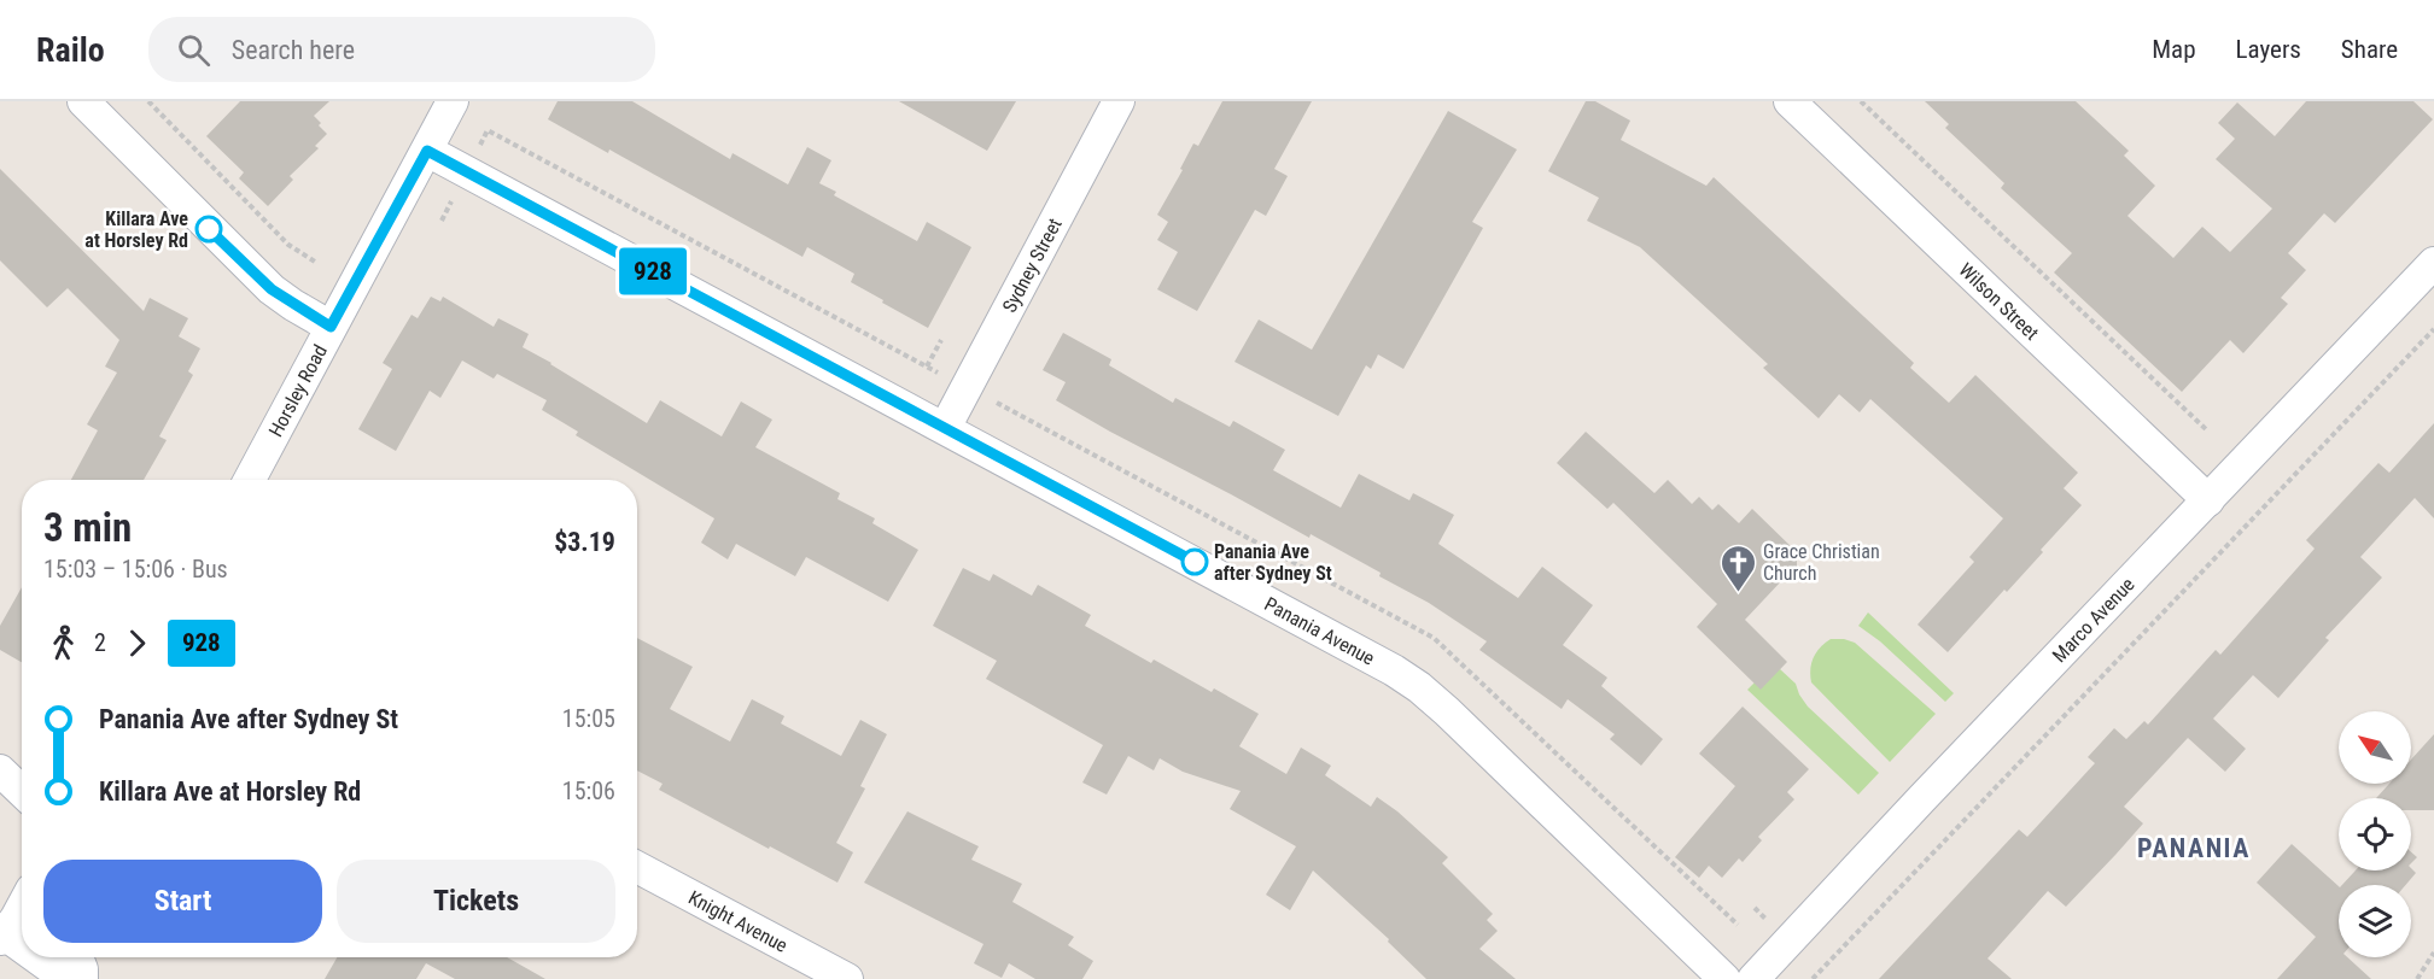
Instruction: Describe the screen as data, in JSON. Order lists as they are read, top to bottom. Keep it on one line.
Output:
{"streets":{"street":["Sydney Street","Wilson Street","Horsley Road","Marco Avenue","Panania Avenue","Knight Avenue"]},"crossings":[["Sydney Street","Panania Avenue"],["Wilson Street","Marco Avenue"],["Horsley Road","Panania Avenue"]],"districts":["PANANIA"],"places":{"other":["Killara Ave at Horsley Rd","Panania Ave after Sydney St"],"church":["Grace Christian Church"]},"lines":["bus line 928"],"north":"top left","page":{"header":"Railo","search":"Search here","nav":["Map","Layers","Share"],"on_map":"928","heading":["3 min","15:03 – 15:06 · Bus","$3.19"],"legs":["2","928"],"list":[{"name":"Panania Ave after Sydney St","value":"15:05"},{"name":"Killara Ave at Horsley Rd","value":"15:06"}],"buttons":["Start","Tickets"]}}
